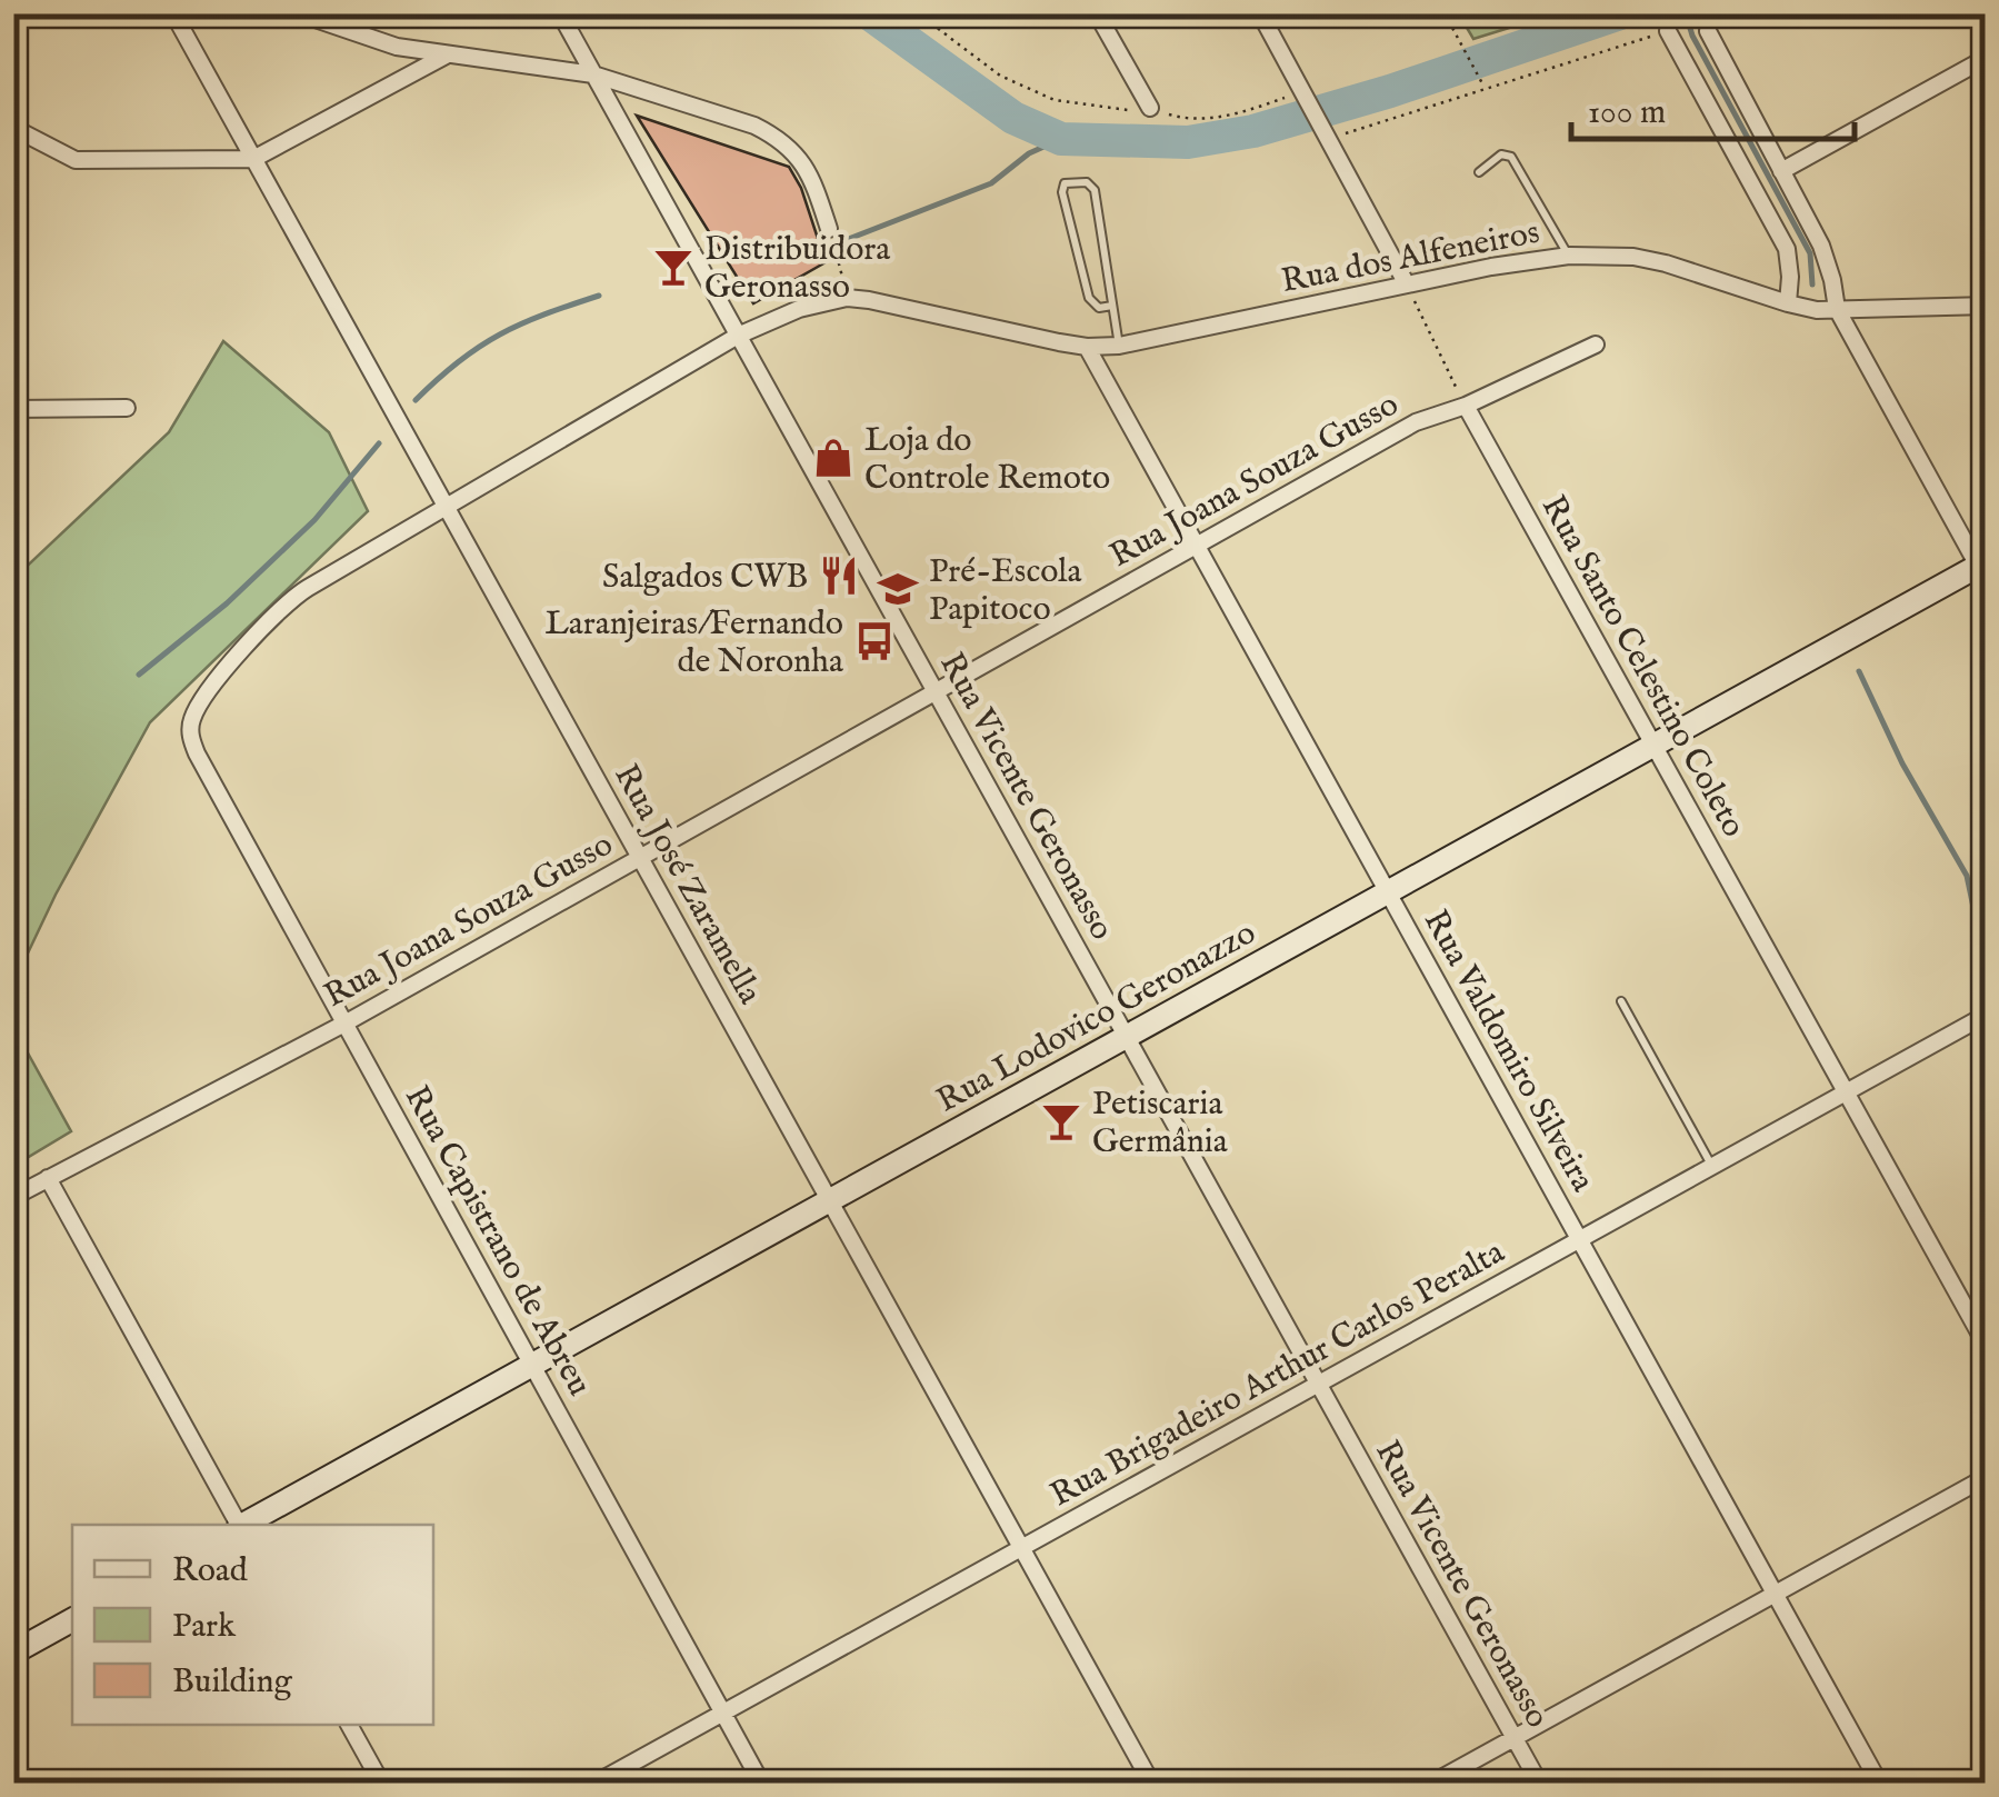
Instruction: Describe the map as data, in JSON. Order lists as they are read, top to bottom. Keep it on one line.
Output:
{"streets":{"main road":["Rua Lodovico Geronazzo"],"street":["Rua dos Alfeneiros","Rua Joana Souza Gusso","Rua Santo Celestino Coleto","Rua Vicente Geronasso","Rua José Zaramella","Rua Valdomiro Silveira","Rua Capistrano de Abreu","Rua Brigadeiro Arthur Carlos Peralta"]},"crossings":[["Rua dos Alfeneiros","Rua Vicente Geronasso"],["Rua dos Alfeneiros","Rua Valdomiro Silveira"],["Rua Joana Souza Gusso","Rua Santo Celestino Coleto"],["Rua Joana Souza Gusso","Rua Vicente Geronasso"],["Rua Joana Souza Gusso","Rua José Zaramella"],["Rua Joana Souza Gusso","Rua Valdomiro Silveira"],["Rua Joana Souza Gusso","Rua Capistrano de Abreu"],["Rua Santo Celestino Coleto","Rua Lodovico Geronazzo"],["Rua Santo Celestino Coleto","Rua Brigadeiro Arthur Carlos Peralta"],["Rua Vicente Geronasso","Rua Lodovico Geronazzo"],["Rua Vicente Geronasso","Rua Brigadeiro Arthur Carlos Peralta"],["Rua José Zaramella","Rua Lodovico Geronazzo"],["Rua José Zaramella","Rua Capistrano de Abreu"],["Rua José Zaramella","Rua Brigadeiro Arthur Carlos Peralta"],["Rua Lodovico Geronazzo","Rua Valdomiro Silveira"],["Rua Lodovico Geronazzo","Rua Capistrano de Abreu"],["Rua Valdomiro Silveira","Rua Brigadeiro Arthur Carlos Peralta"],["Rua Capistrano de Abreu","Rua Brigadeiro Arthur Carlos Peralta"]],"places":{"bar":["Distribuidora Geronasso","Petiscaria Germânia"],"shop":["Loja do Controle Remoto"],"restaurant":["Salgados CWB"],"school or university":["Pré-Escola Papitoco"],"bus stop":["Laranjeiras/Fernando de Noronha"]},"legend":["Road","Park","Building"],"scale_bar":"100 m"}
